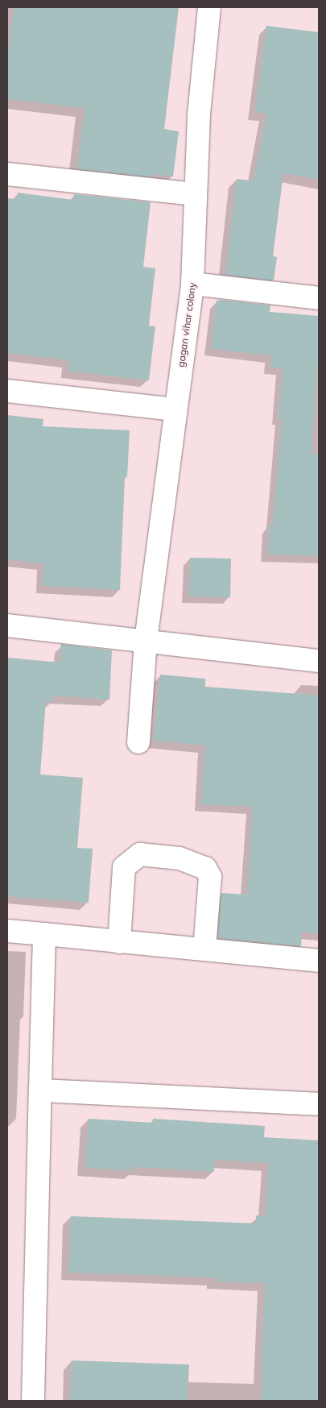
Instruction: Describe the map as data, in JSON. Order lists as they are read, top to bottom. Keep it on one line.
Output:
{"streets":{"street":["gagan vihar colony"]}}
